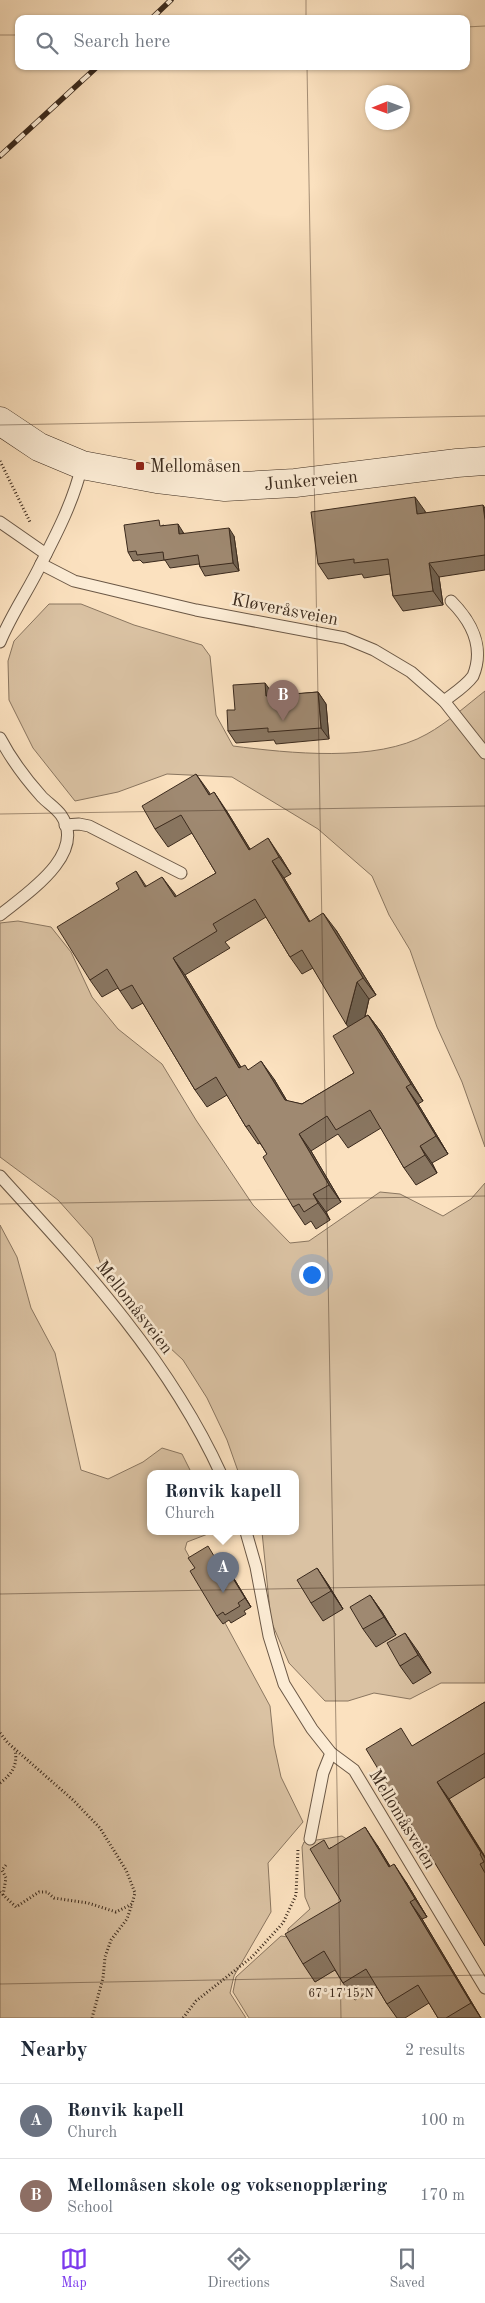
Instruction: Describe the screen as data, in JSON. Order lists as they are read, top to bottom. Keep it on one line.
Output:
{"streets":{"street":["Junkerveien"],"lane":["Kløveråsveien","Mellomåsveien"]},"places":{"transit":["Mellomåsen"]},"north":"left","page":{"search":"Search here","pins":["B","A"],"popup":["Rønvik kapell","Church"],"heading":["Nearby","2 results"],"list":[{"mark":"A","name":"Rønvik kapell","note":"Church","value":"100 m"},{"mark":"B","name":"Mellomåsen skole og voksenopplæring","note":"School","value":"170 m"}],"nav":["Map","Directions","Saved"]},"coordinates":["67°17'15\"N"]}
